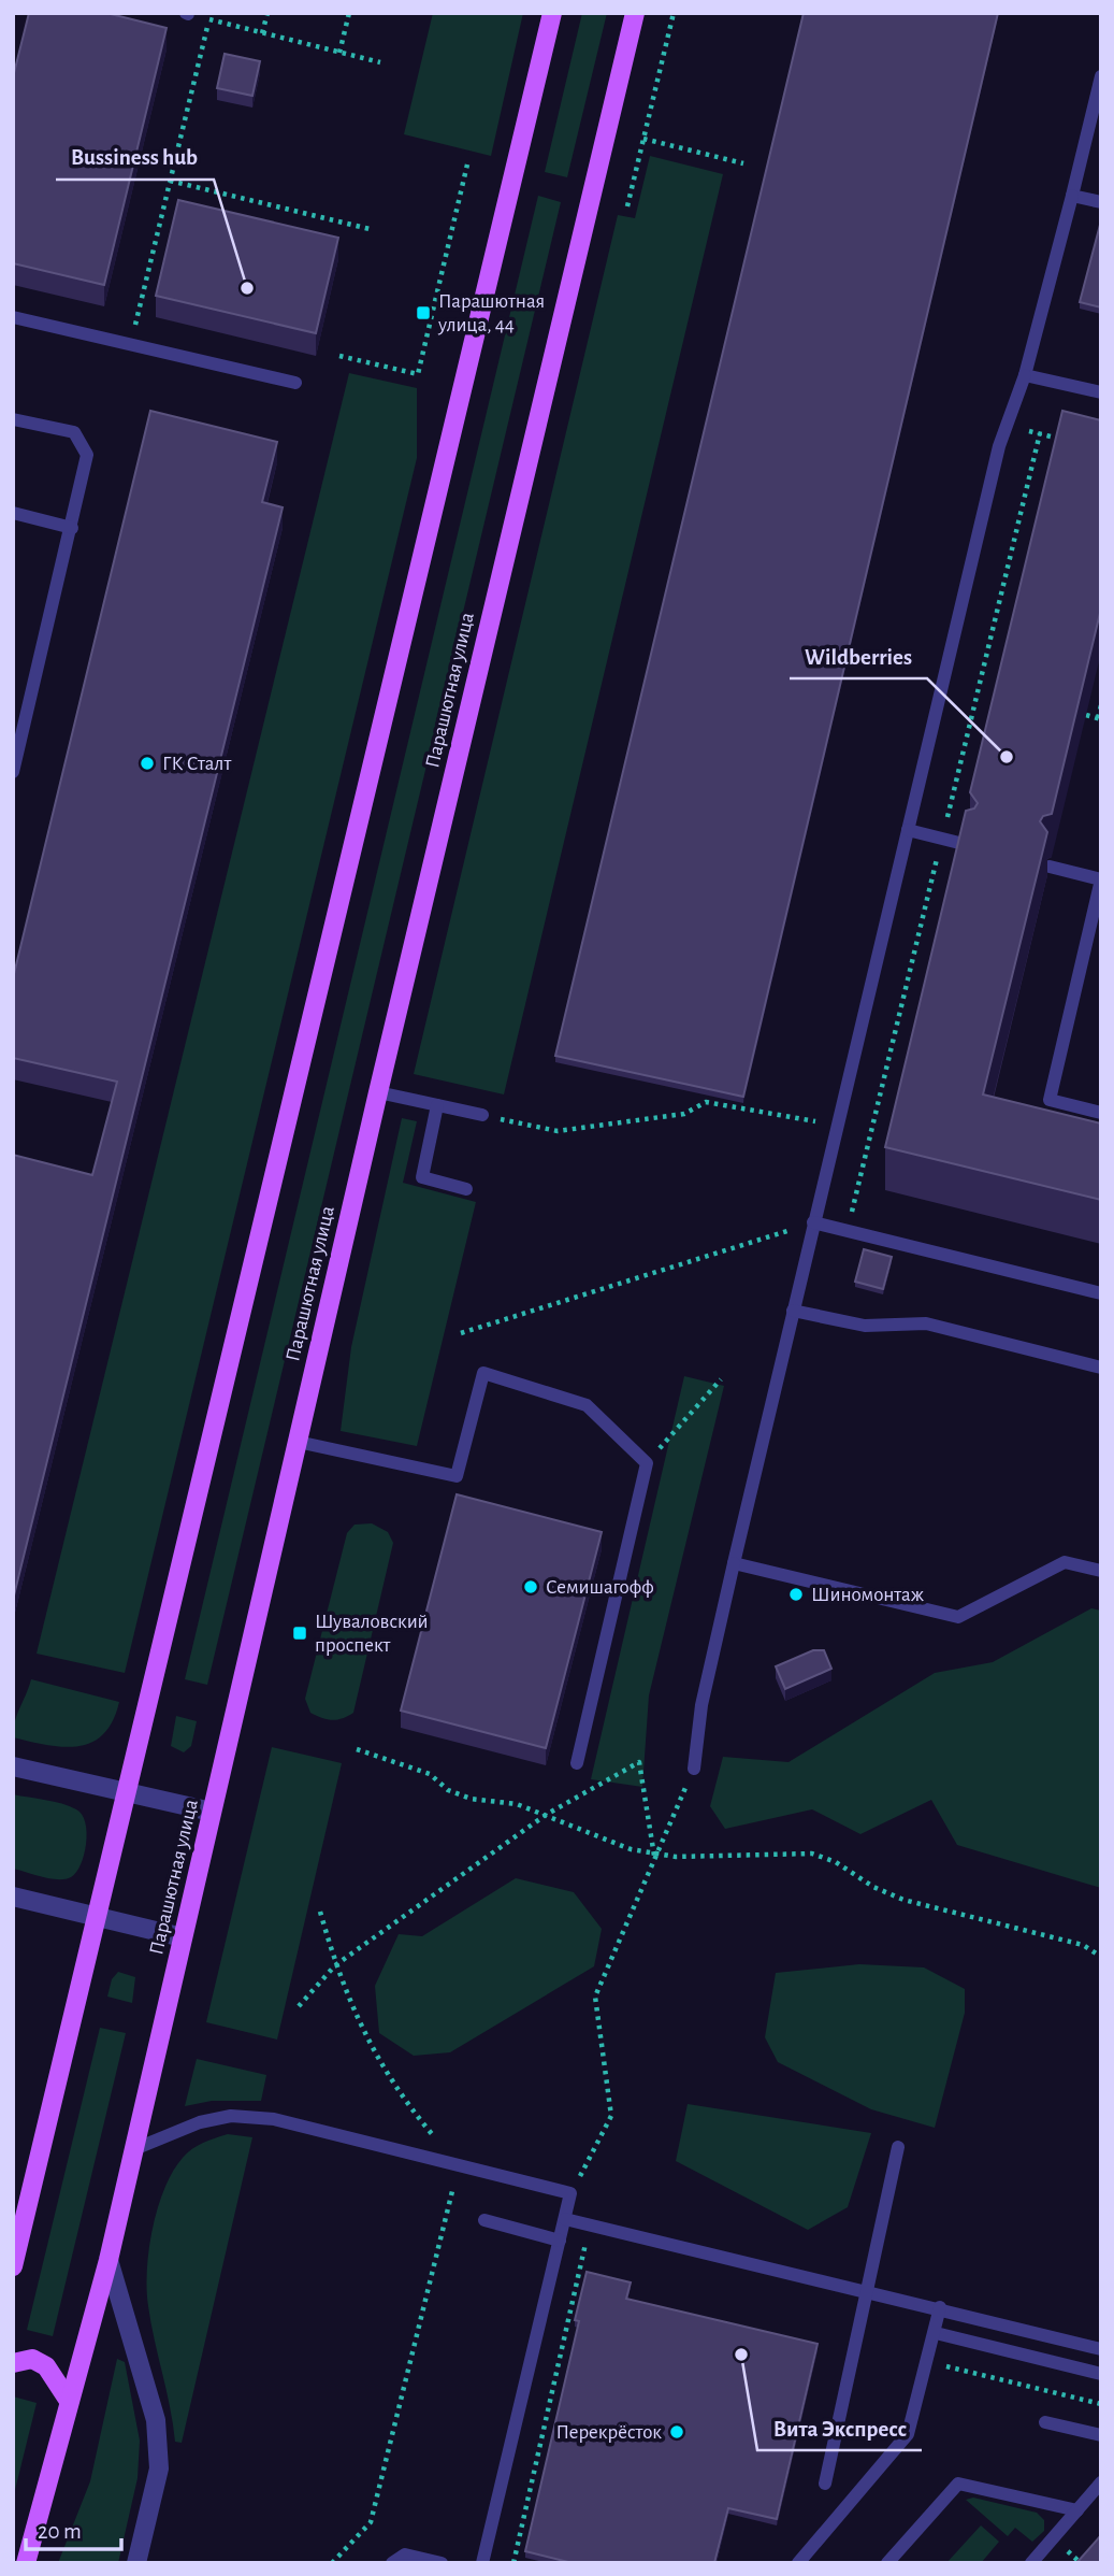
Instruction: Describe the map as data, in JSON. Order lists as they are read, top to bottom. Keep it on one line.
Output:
{"streets":{"main road":["Парашютная улица"]},"places":{"other":["Bussiness hub","Wildberries","ГК Сталт","Семишагофф","Шиномонтаж","Вита Экспресс","Перекрёсток"],"transit":["Парашютная улица, 44","Шуваловский проспект"]},"scale_bar":"20 m"}
